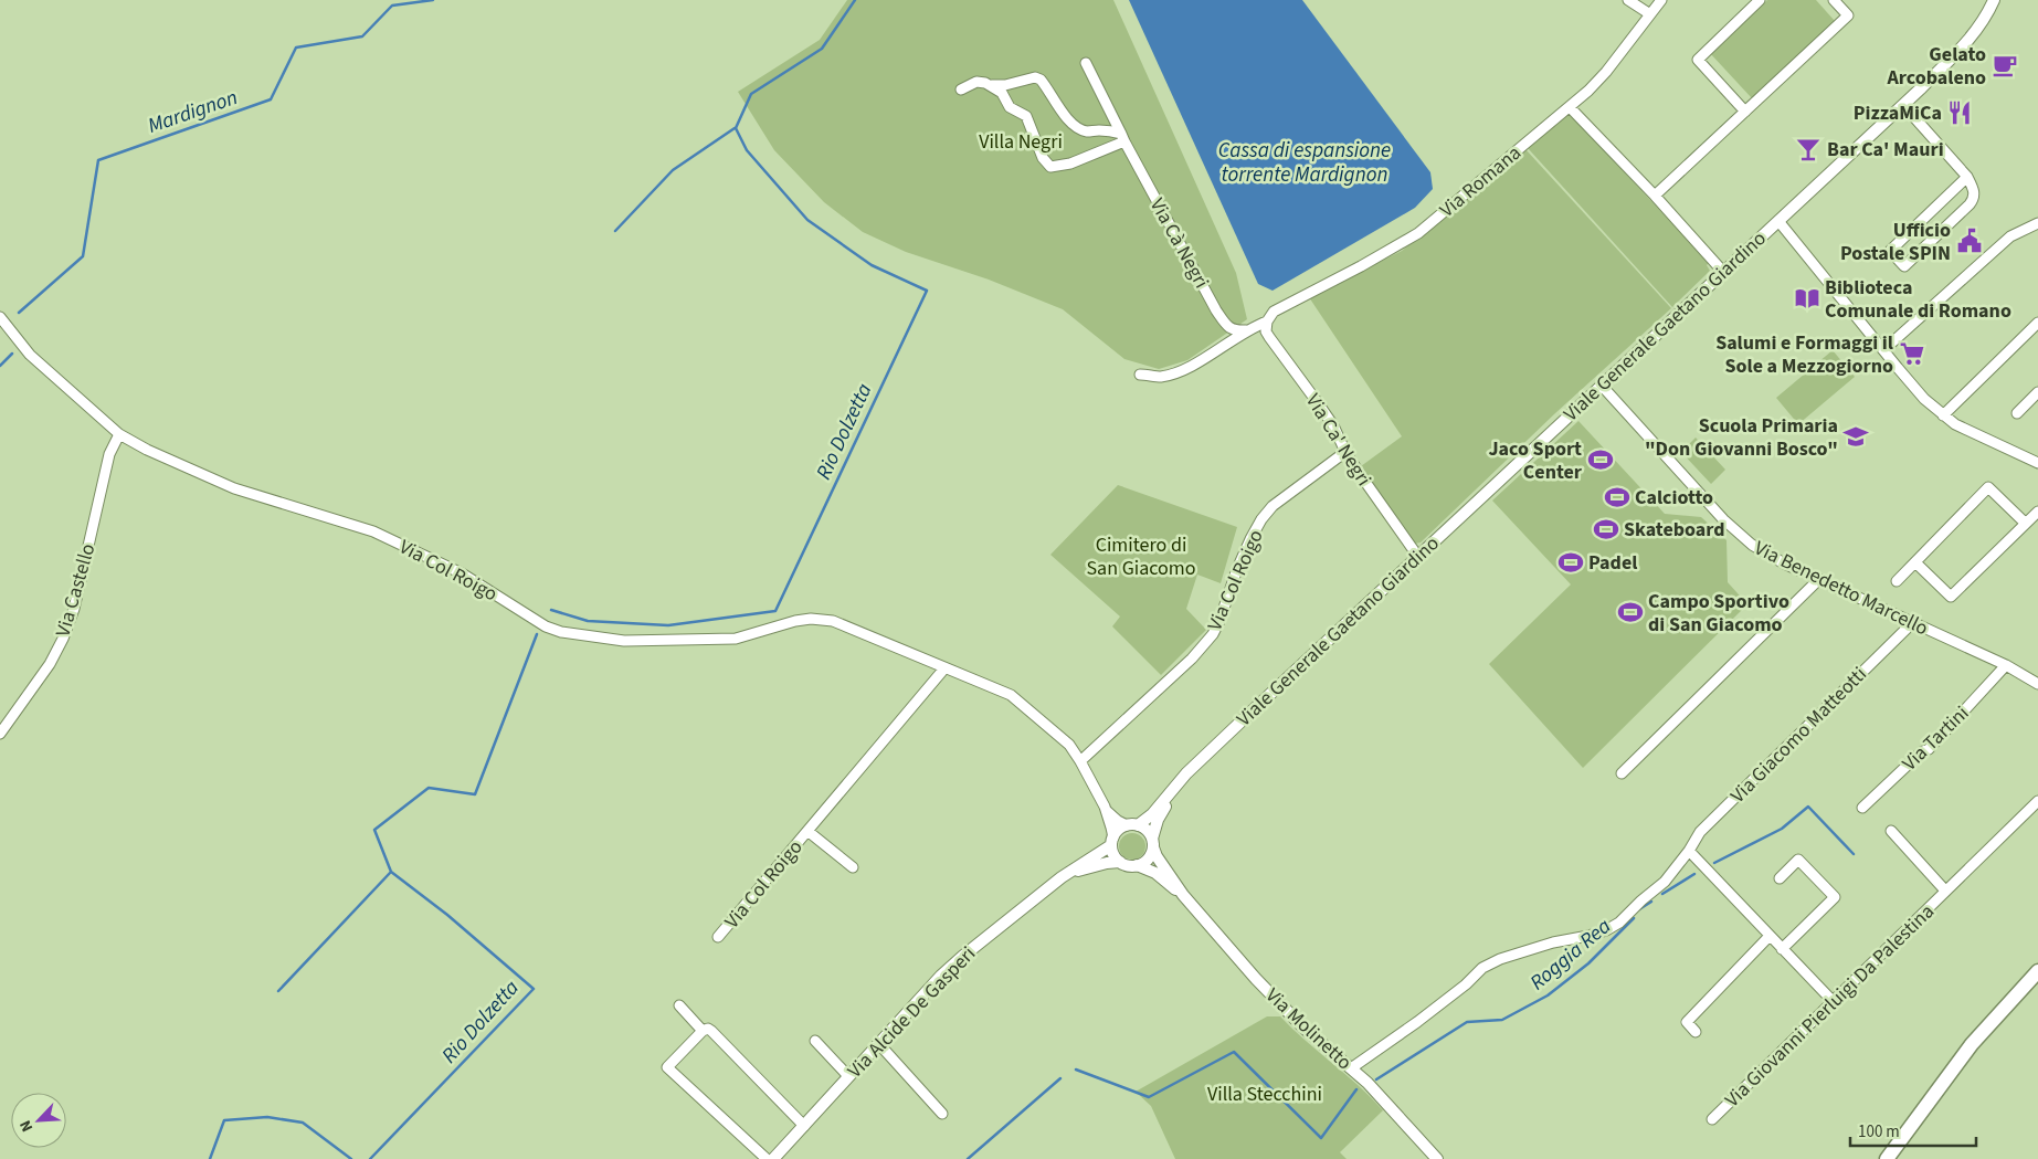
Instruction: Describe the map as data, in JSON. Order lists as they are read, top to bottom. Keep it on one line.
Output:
{"streets":{"main road":["Viale Generale Gaetano Giardino","Via Alcide De Gasperi","Via Molinetto"],"street":["Via Romana","Via Cà Negri","Via Ca' Negri","Via Col Roigo","Via Benedetto Marcello","Via Castello","Via Giacomo Matteotti","Via Tartini","Via Giovanni Pierluigi Da Palestina"]},"crossings":[["Via Romana","Via Ca' Negri"],["Viale Generale Gaetano Giardino","Via Ca' Negri"],["Viale Generale Gaetano Giardino","Via Col Roigo"],["Viale Generale Gaetano Giardino","Via Benedetto Marcello"],["Viale Generale Gaetano Giardino","Via Alcide De Gasperi"],["Viale Generale Gaetano Giardino","Via Molinetto"],["Via Ca' Negri","Via Col Roigo"],["Via Col Roigo","Via Castello"],["Via Col Roigo","Via Alcide De Gasperi"],["Via Col Roigo","Via Molinetto"],["Via Benedetto Marcello","Via Giacomo Matteotti"],["Via Benedetto Marcello","Via Tartini"],["Via Giacomo Matteotti","Via Molinetto"],["Via Alcide De Gasperi","Via Molinetto"]],"water":["Mardignon","Cassa di espansione torrente Mardignon","Rio Dolzetta","Roggia Rea"],"parks":["Villa Negri","Cimitero di San Giacomo","Villa Stecchini"],"places":{"cafe":["Gelato Arcobaleno"],"restaurant":["PizzaMiCa"],"bar":["Bar Ca' Mauri"],"public building":["Ufficio Postale SPIN"],"library":["Biblioteca Comunale di Romano"],"supermarket":["Salumi e Formaggi il Sole a Mezzogiorno"],"school or university":["Scuola Primaria \"Don Giovanni Bosco\""],"sports":["Jaco Sport Center","Calciotto","Skateboard","Padel","Campo Sportivo di San Giacomo"]},"scale_bar":"100 m","north":"bottom left"}
